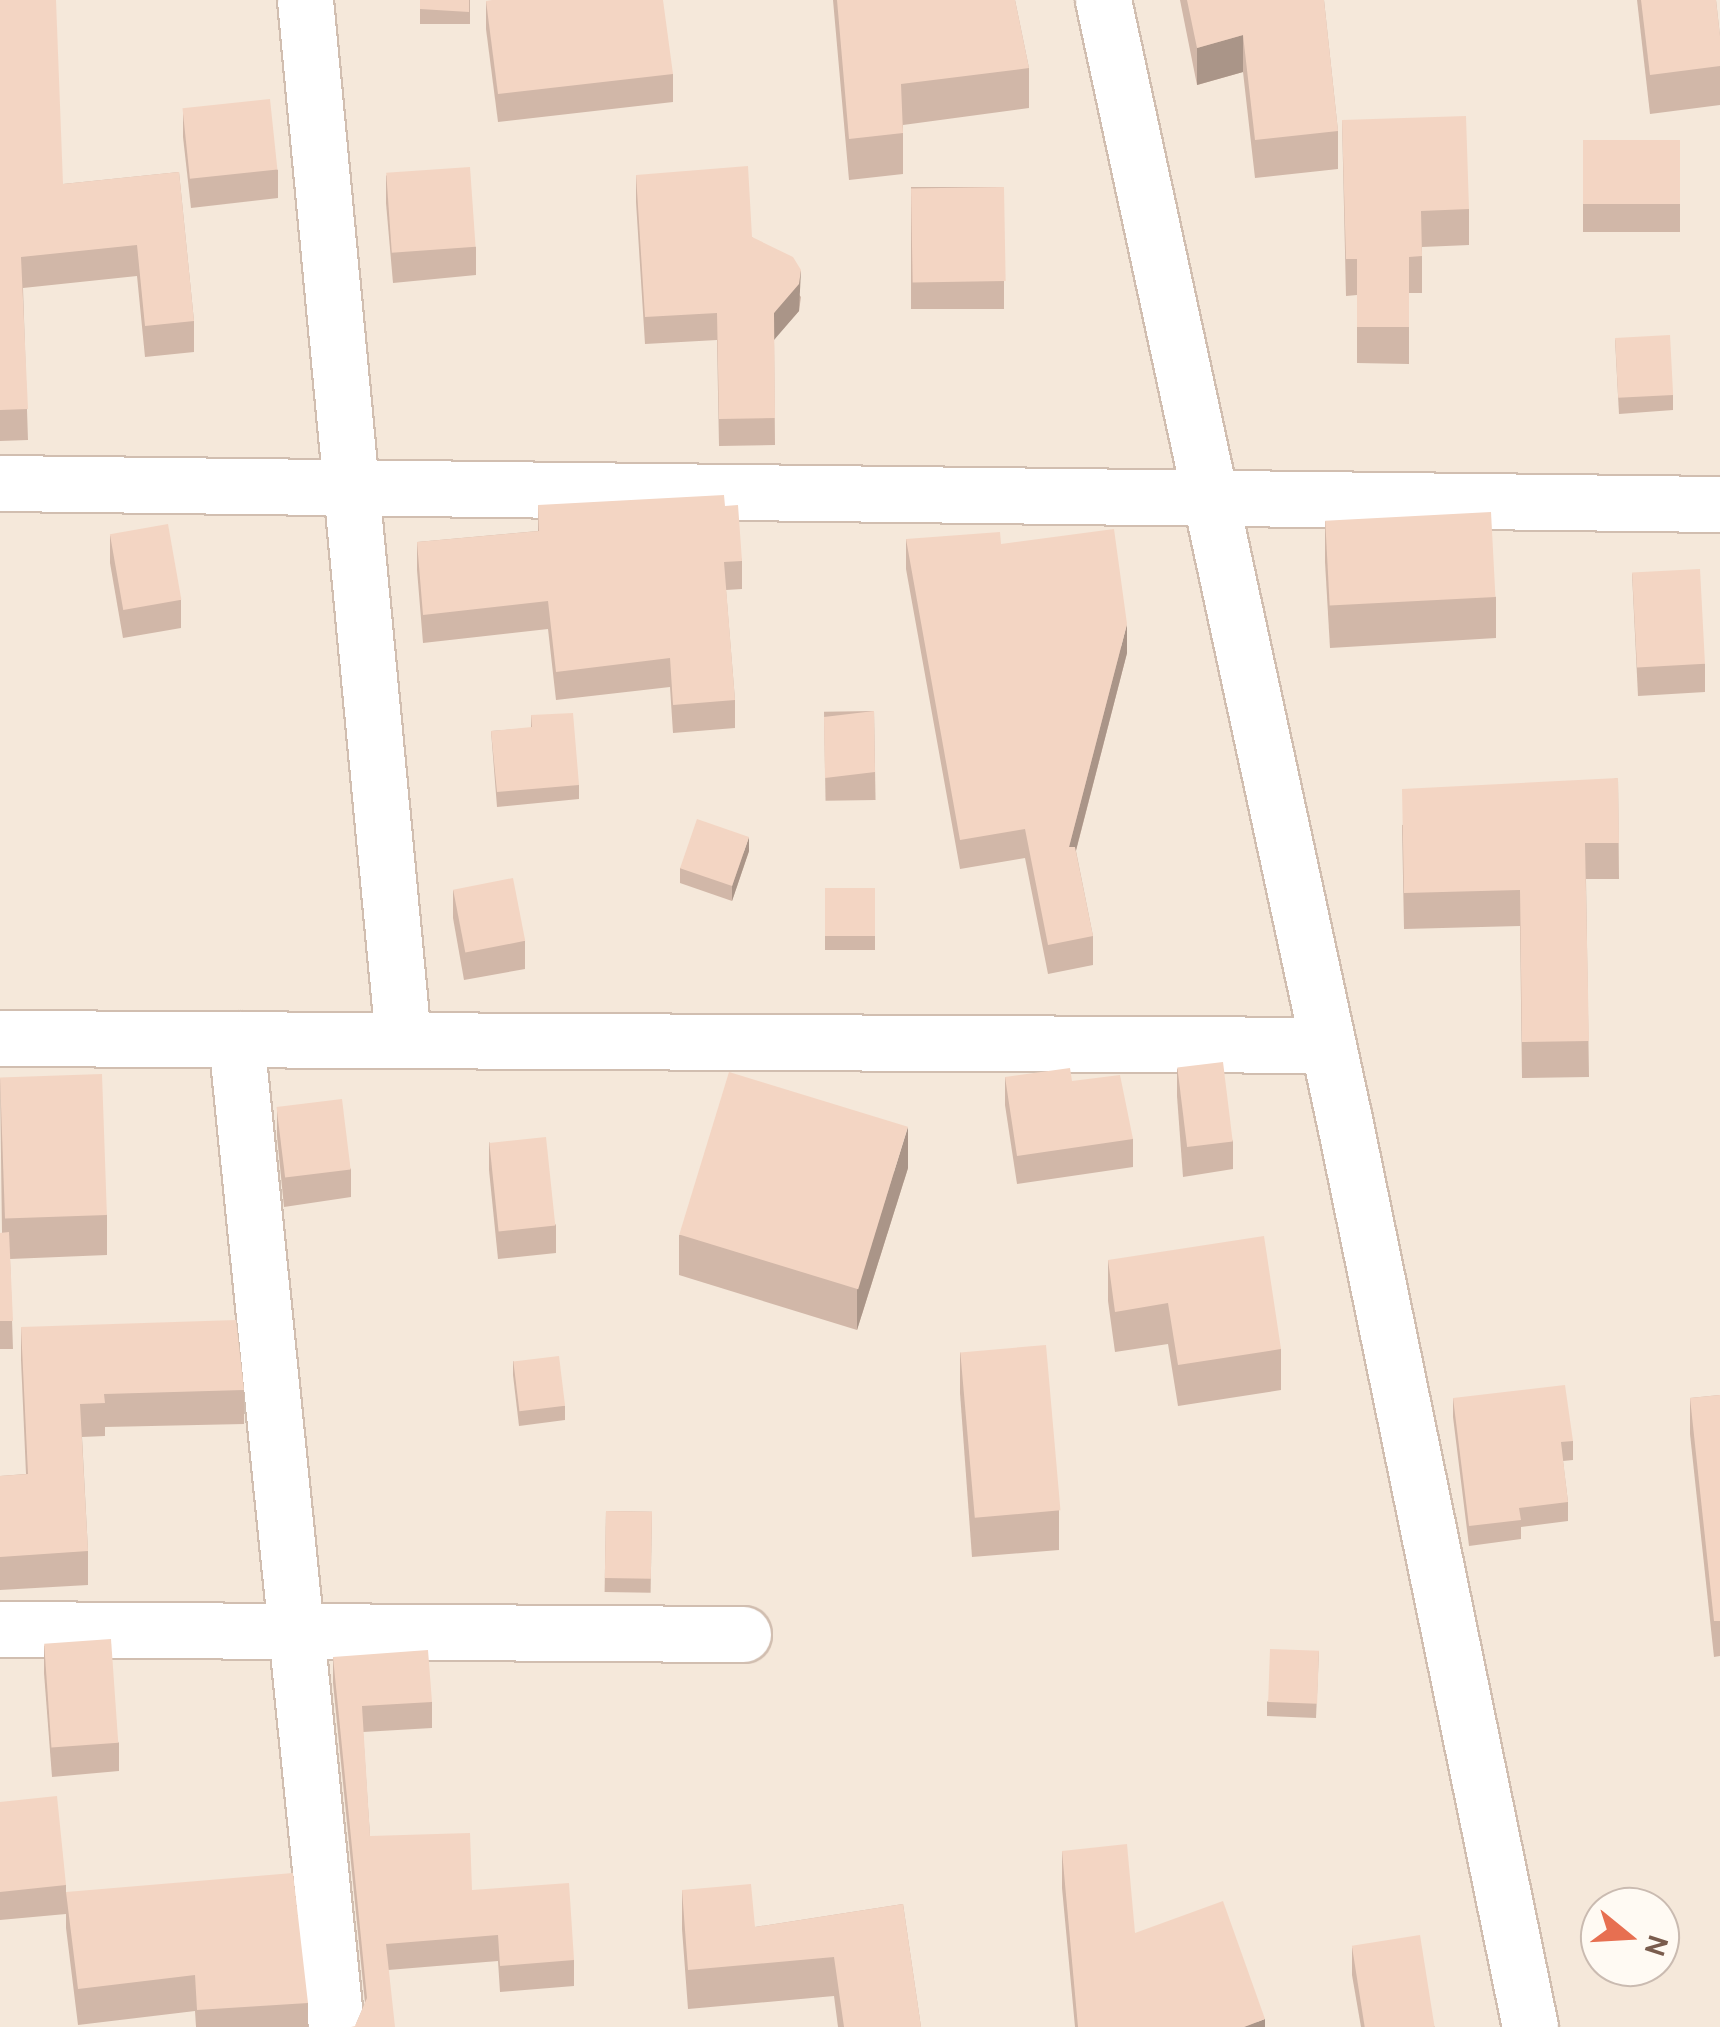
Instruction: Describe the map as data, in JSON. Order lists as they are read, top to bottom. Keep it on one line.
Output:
{"north":"right"}
